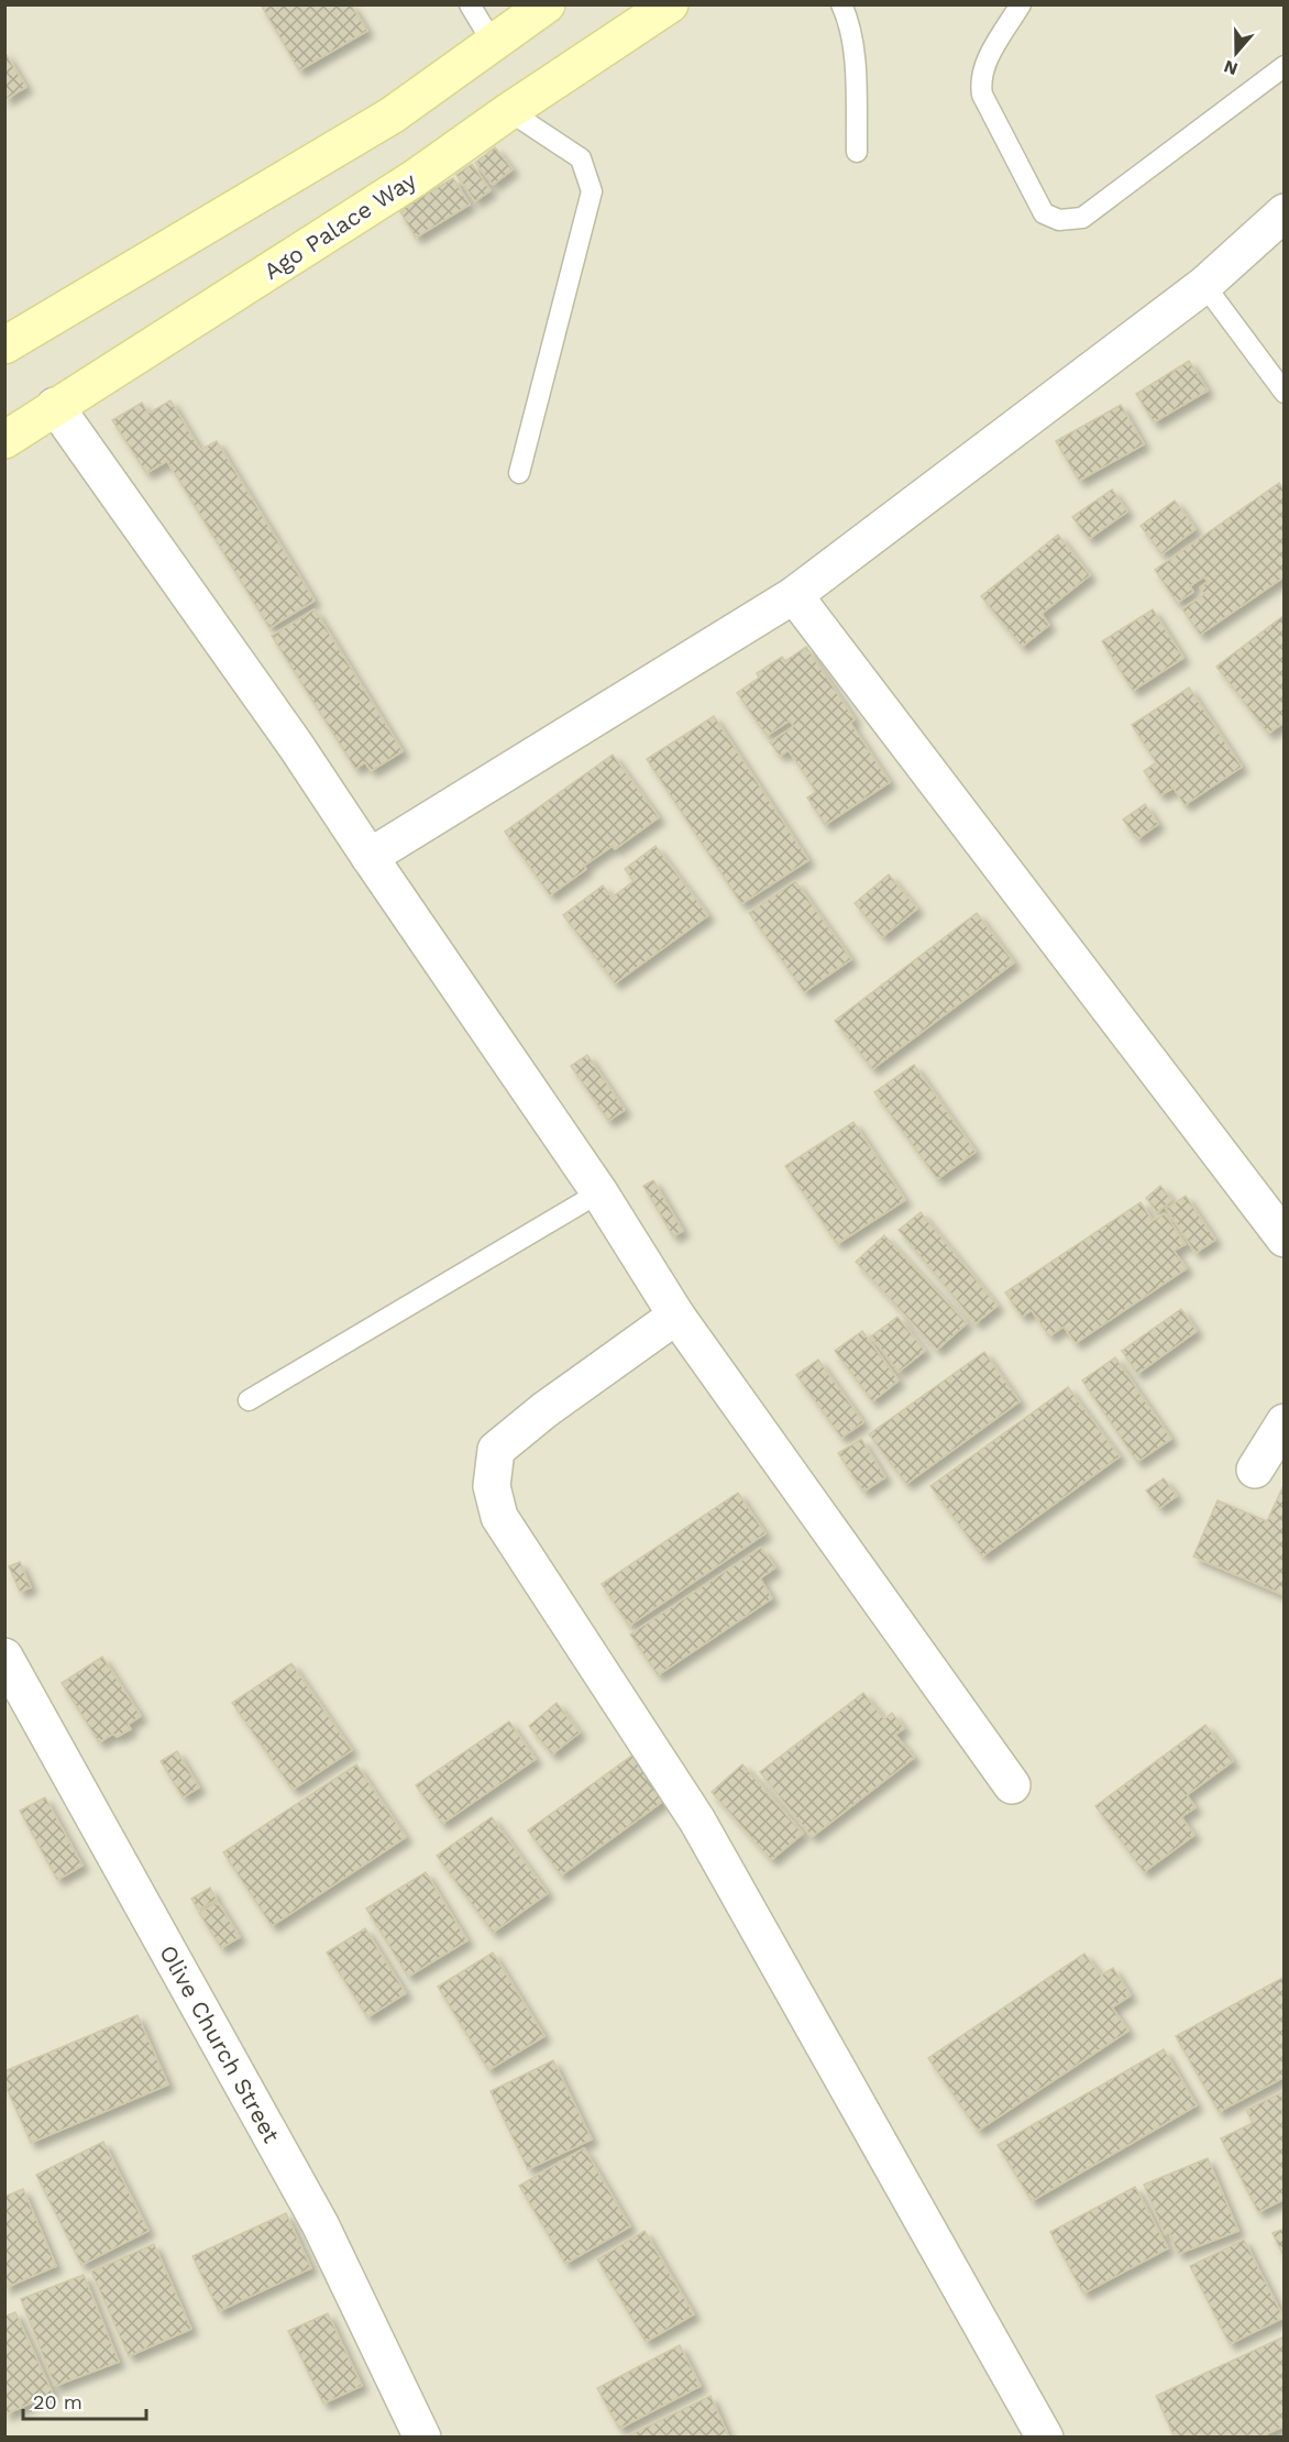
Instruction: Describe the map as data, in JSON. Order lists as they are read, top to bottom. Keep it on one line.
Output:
{"streets":{"main road":["Ago Palace Way"],"street":["Olive Church Street"]},"scale_bar":"20 m","north":"bottom"}
